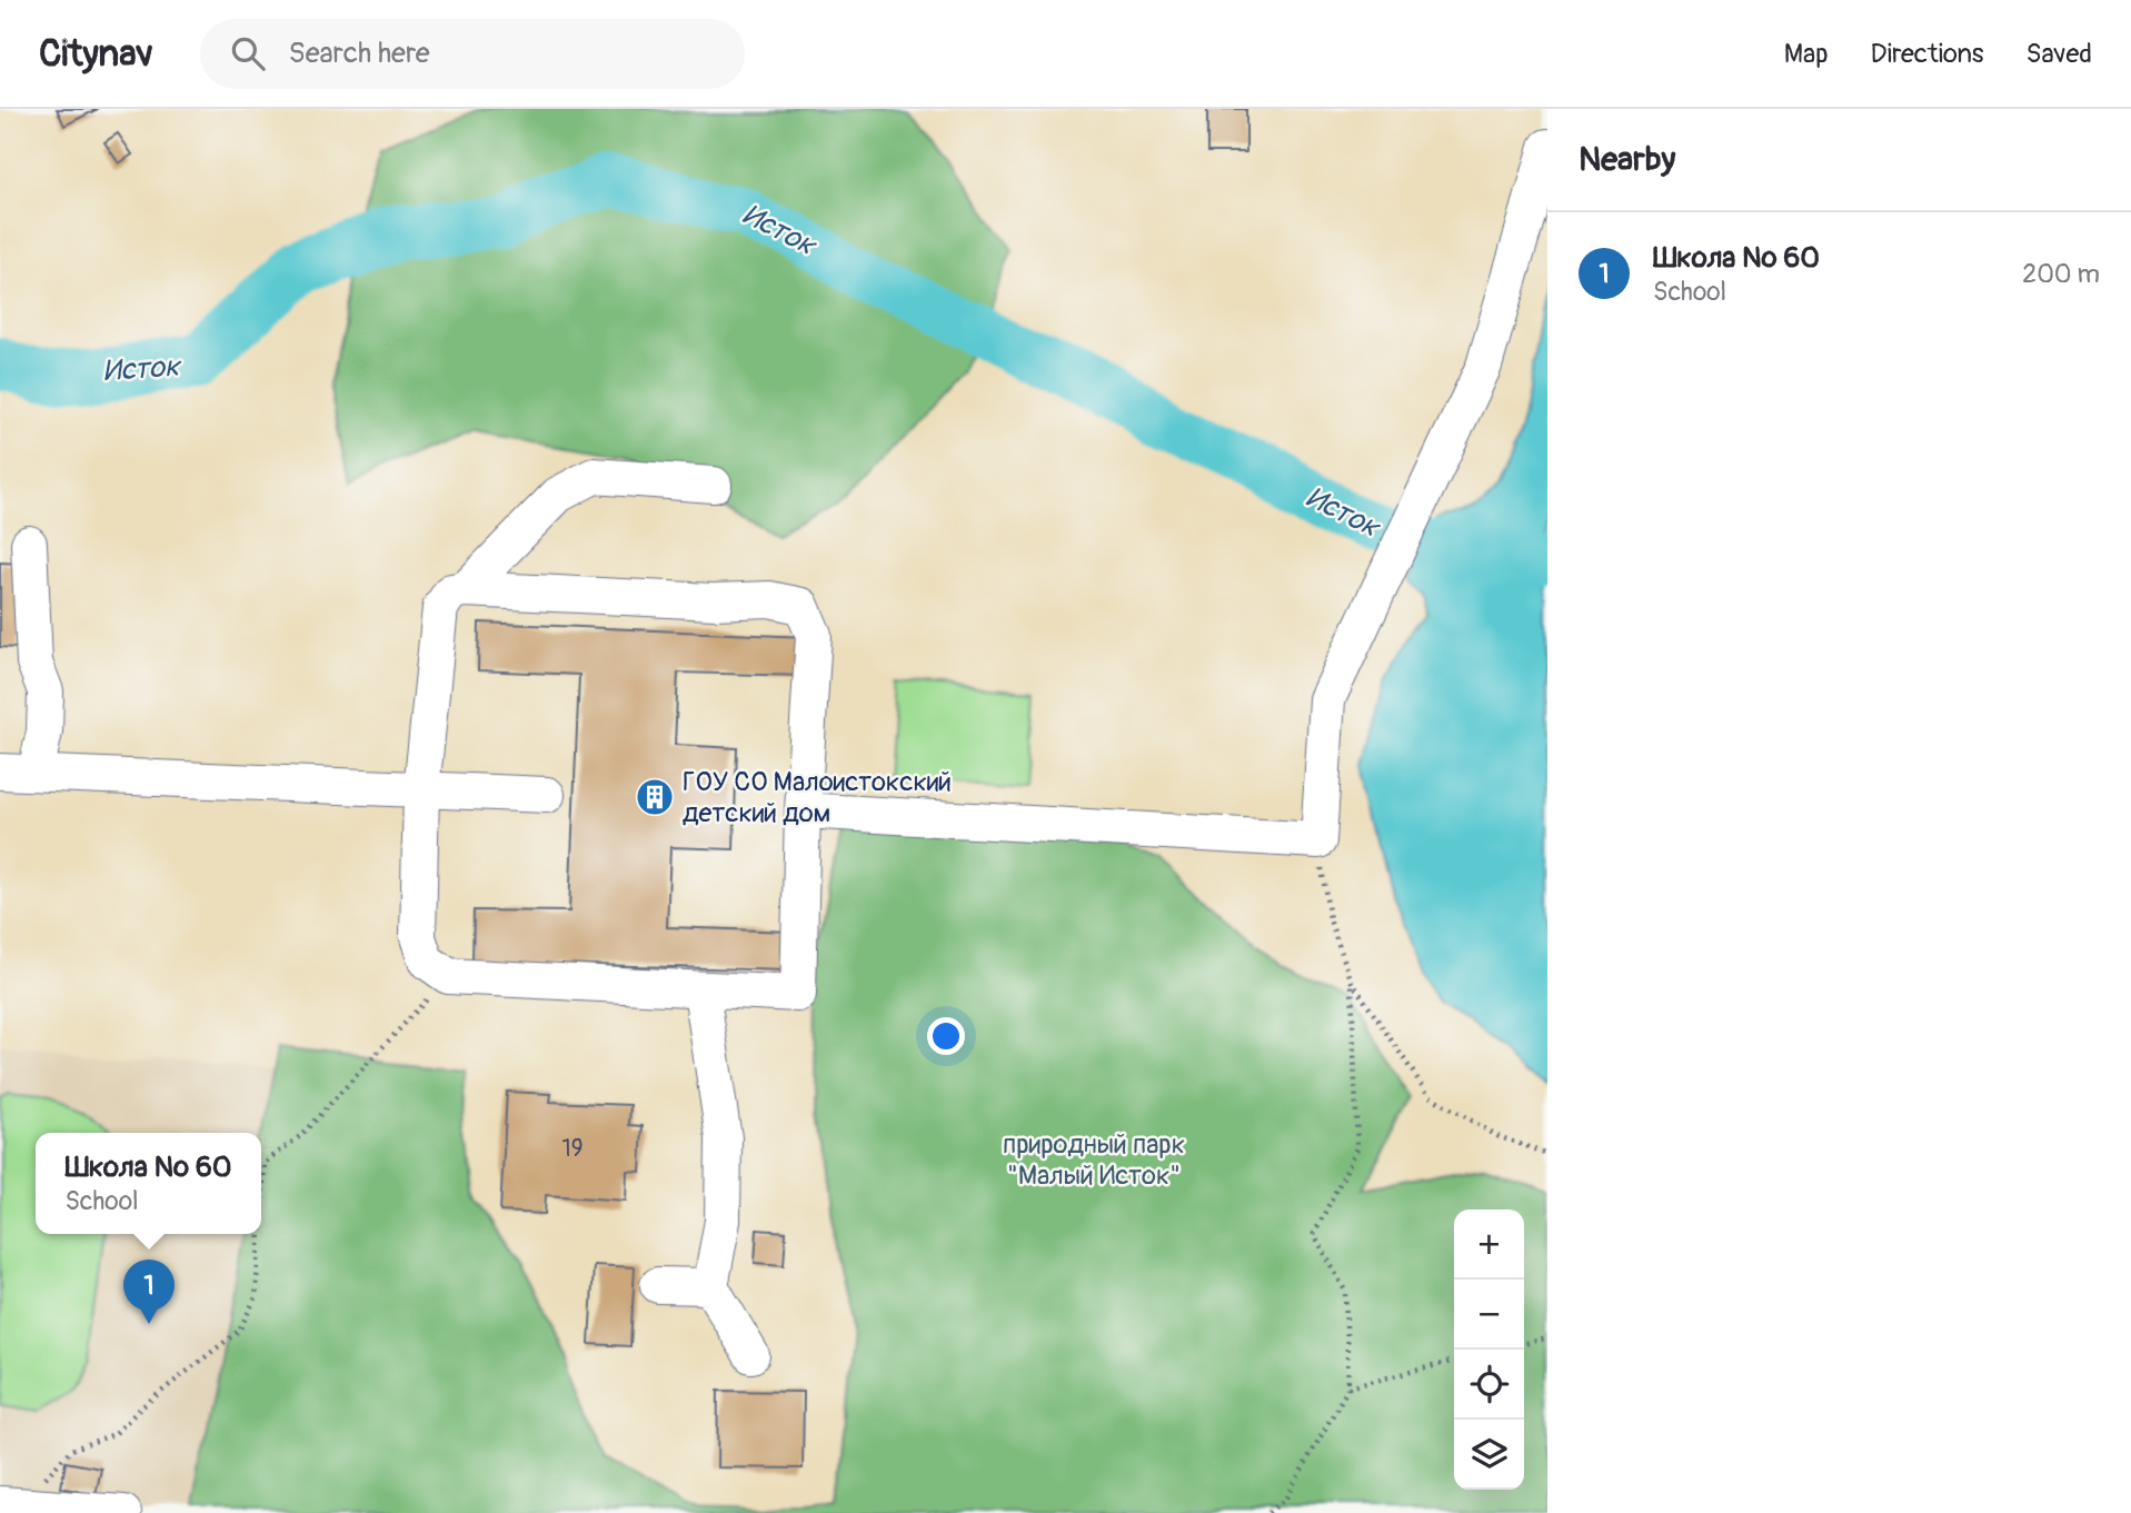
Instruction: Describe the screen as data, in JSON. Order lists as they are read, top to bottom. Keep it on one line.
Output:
{"water":["Исток"],"parks":["природный парк \"Малый Исток\""],"places":{"building":["ГОУ СО Малоистокский детский дом"]},"house_numbers":["19"],"page":{"header":"Citynav","search":"Search here","nav":["Map","Directions","Saved"],"heading":"Nearby","list":[{"mark":"1","name":"Школа № 60","note":"School","value":"200 m"}],"popup":["Школа № 60","School"],"map_buttons":["+","−"],"pins":"1"}}
